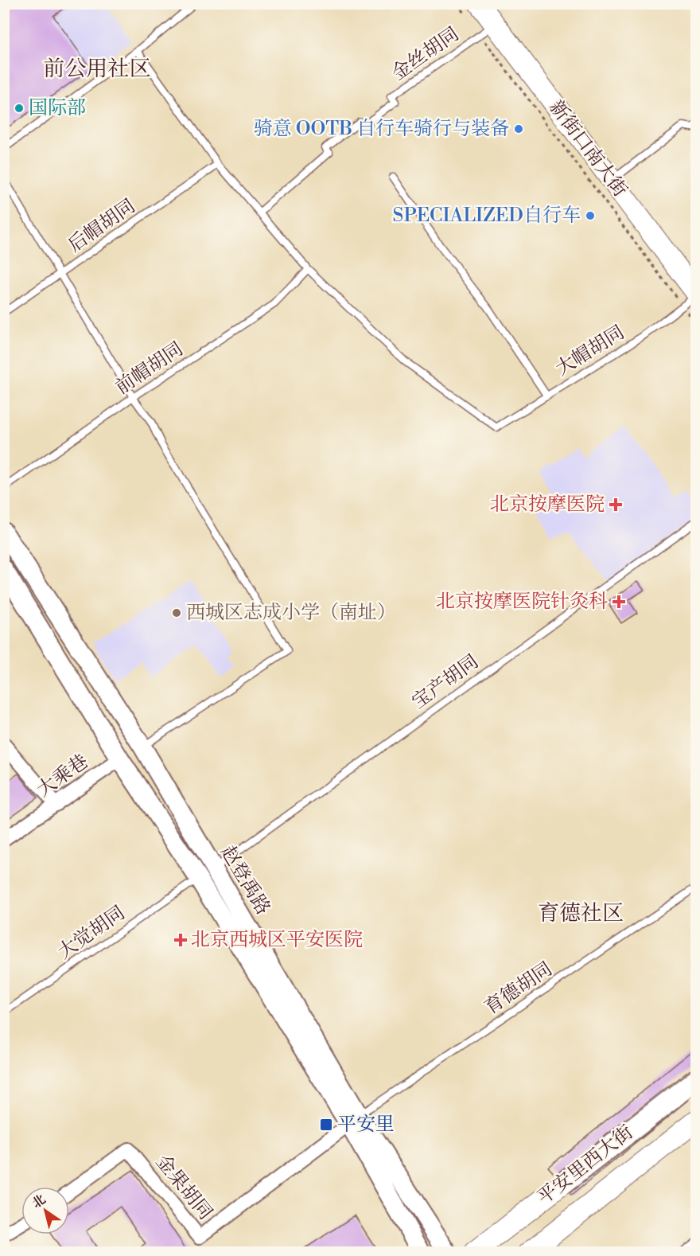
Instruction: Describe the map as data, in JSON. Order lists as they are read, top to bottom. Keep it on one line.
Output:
{"streets":{"main road":["新街口南大街","赵登禹路","平安里西大街"],"street":["大乘巷","金果胡同"],"lane":["金丝胡同","后帽胡同","大帽胡同","前帽胡同","宝产胡同","大觉胡同","育德胡同"]},"crossings":[["金丝胡同","新街口南大街"],["新街口南大街","大帽胡同"],["大帽胡同","前帽胡同"],["宝产胡同","赵登禹路"],["大乘巷","赵登禹路"],["赵登禹路","大觉胡同"],["赵登禹路","育德胡同"],["赵登禹路","金果胡同"],["育德胡同","金果胡同"]],"districts":["前公用社区","育德社区"],"places":{"other":["国际部","骑意 OOTB 自行车骑行与装备","SPECIALIZED自行车","西城区志成小学（南址）"],"health":["北京按摩医院","北京按摩医院针灸科","北京西城区平安医院"],"transit":["平安里"]},"north":"top left"}
